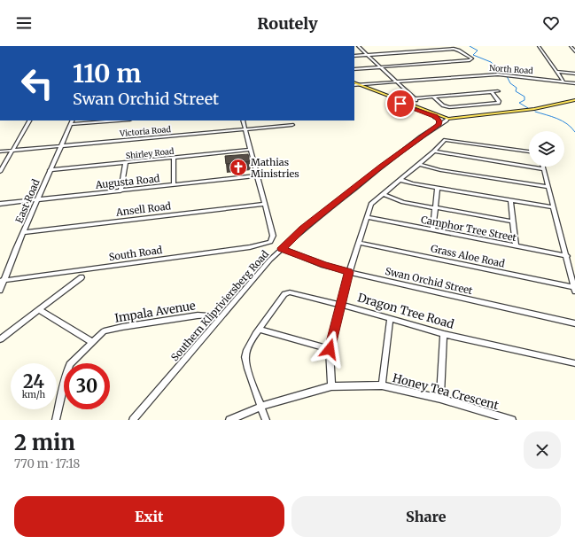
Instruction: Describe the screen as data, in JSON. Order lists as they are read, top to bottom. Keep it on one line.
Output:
{"streets":{"main road":["Southern Klipriviersberg Road"],"street":["North Road","Victoria Road","Shirley Road","Augusta Road","East Road","Ansell Road","Camphor Tree Street","South Road","Grass Aloe Road","Swan Orchid Street","Dragon Tree Road","Impala Avenue","Honey Tea Crescent"]},"crossings":[["Victoria Road","East Road"],["Shirley Road","East Road"],["Augusta Road","East Road"],["East Road","Ansell Road"],["East Road","South Road"],["Ansell Road","South Road"],["Swan Orchid Street","Southern Klipriviersberg Road"],["Dragon Tree Road","Honey Tea Crescent"]],"places":{"church":["Mathias Ministries"]},"page":{"header":"Routely","turn":["110 m","Swan Orchid Street"],"speed":"24 km/h","limit":"30","heading":["2 min","770 m · 17:18"],"buttons":["Exit","Share"]}}
